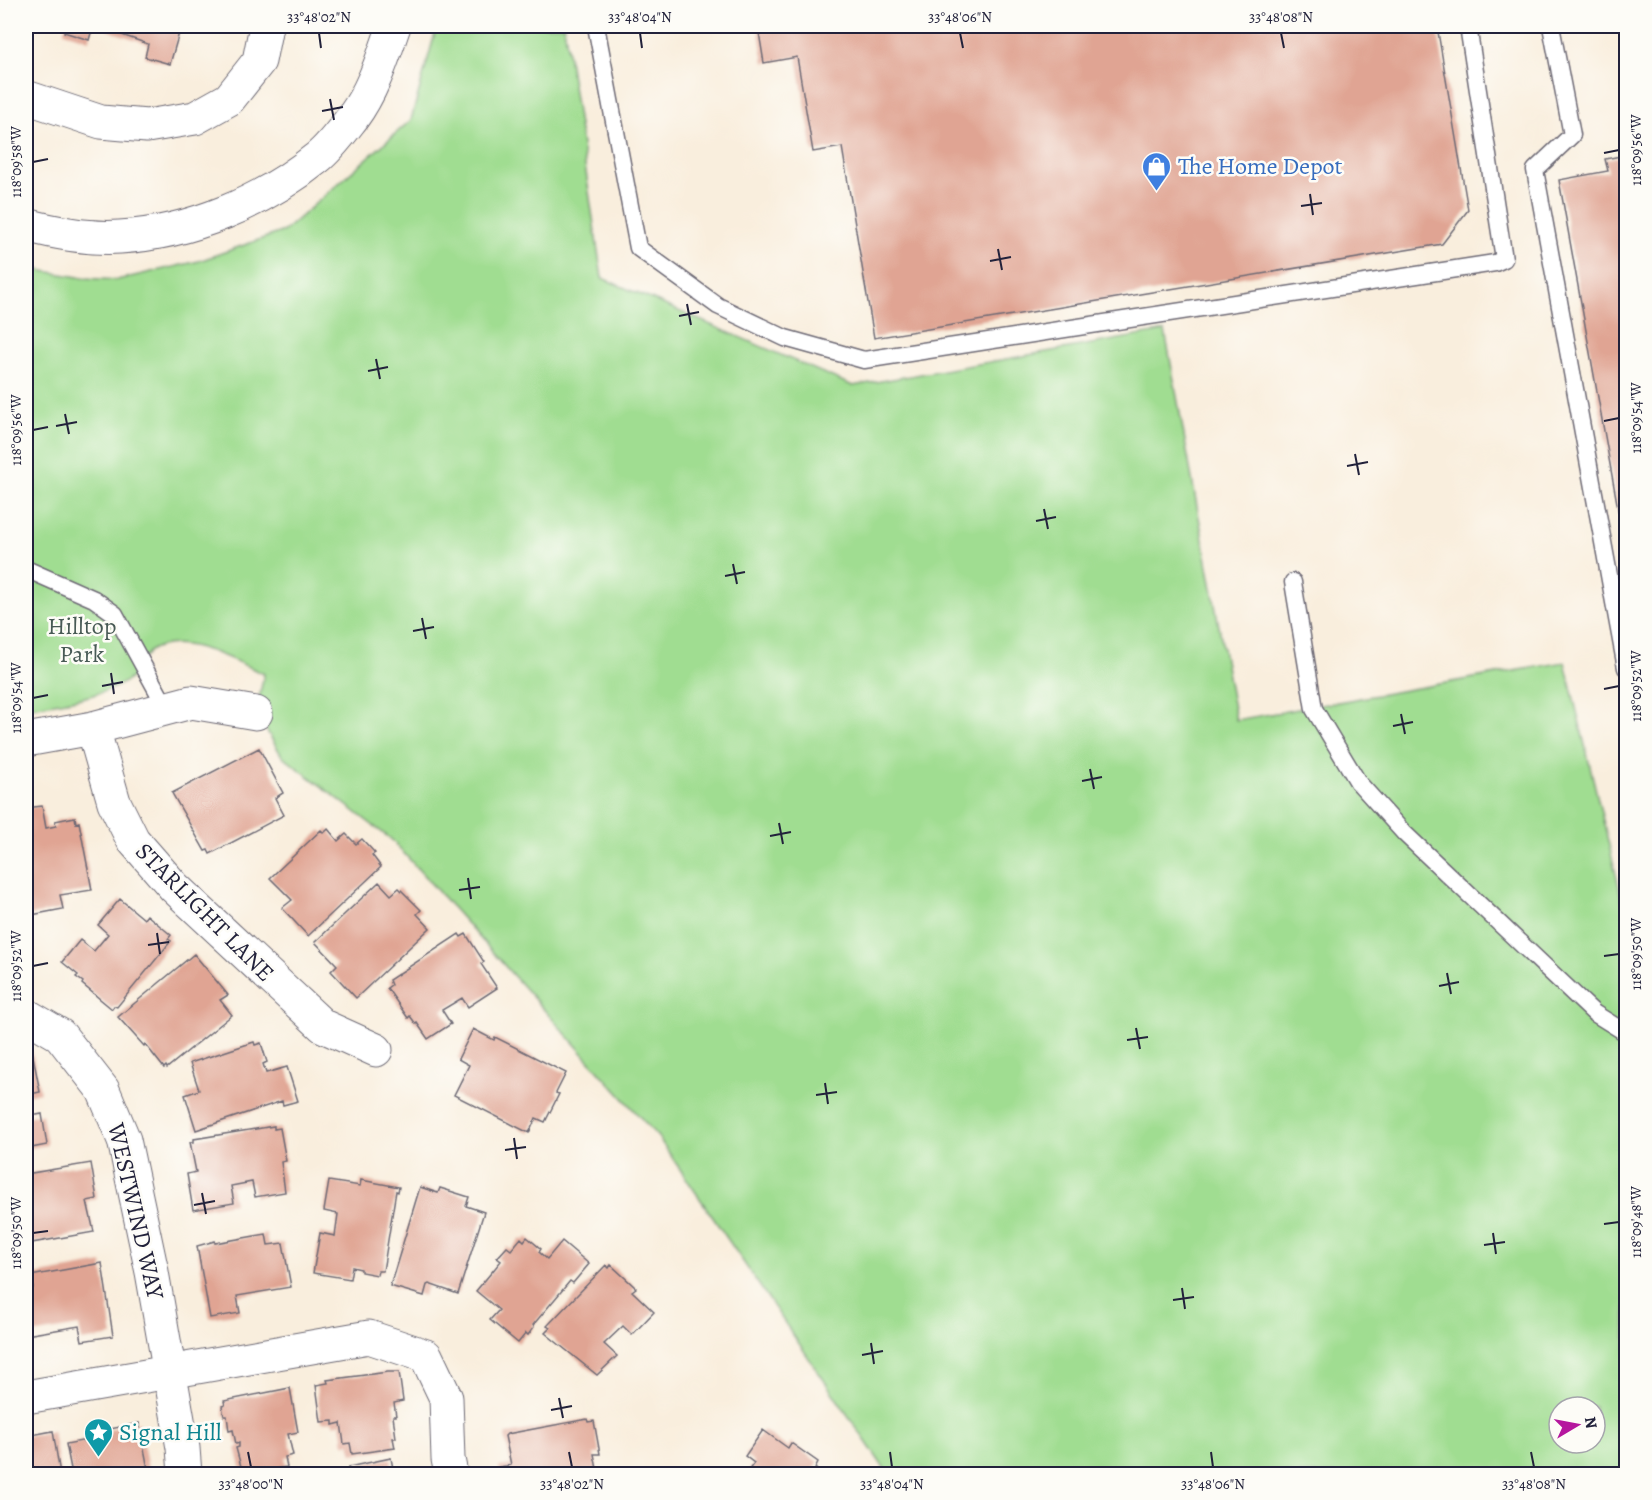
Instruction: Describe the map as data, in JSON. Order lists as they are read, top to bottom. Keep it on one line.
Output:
{"streets":{"street":["STARLIGHT LANE","WESTWIND WAY"]},"parks":["Hilltop Park"],"places":{"shop":["The Home Depot"],"place":["Signal Hill"]},"north":"right","coordinates":["33°48'02\"N","33°48'04\"N","33°48'06\"N","33°48'08\"N","118°09'56\"W","118°09'58\"W","118°09'54\"W","118°09'52\"W","118°09'50\"W","118°09'48\"W","33°48'00\"N"]}
